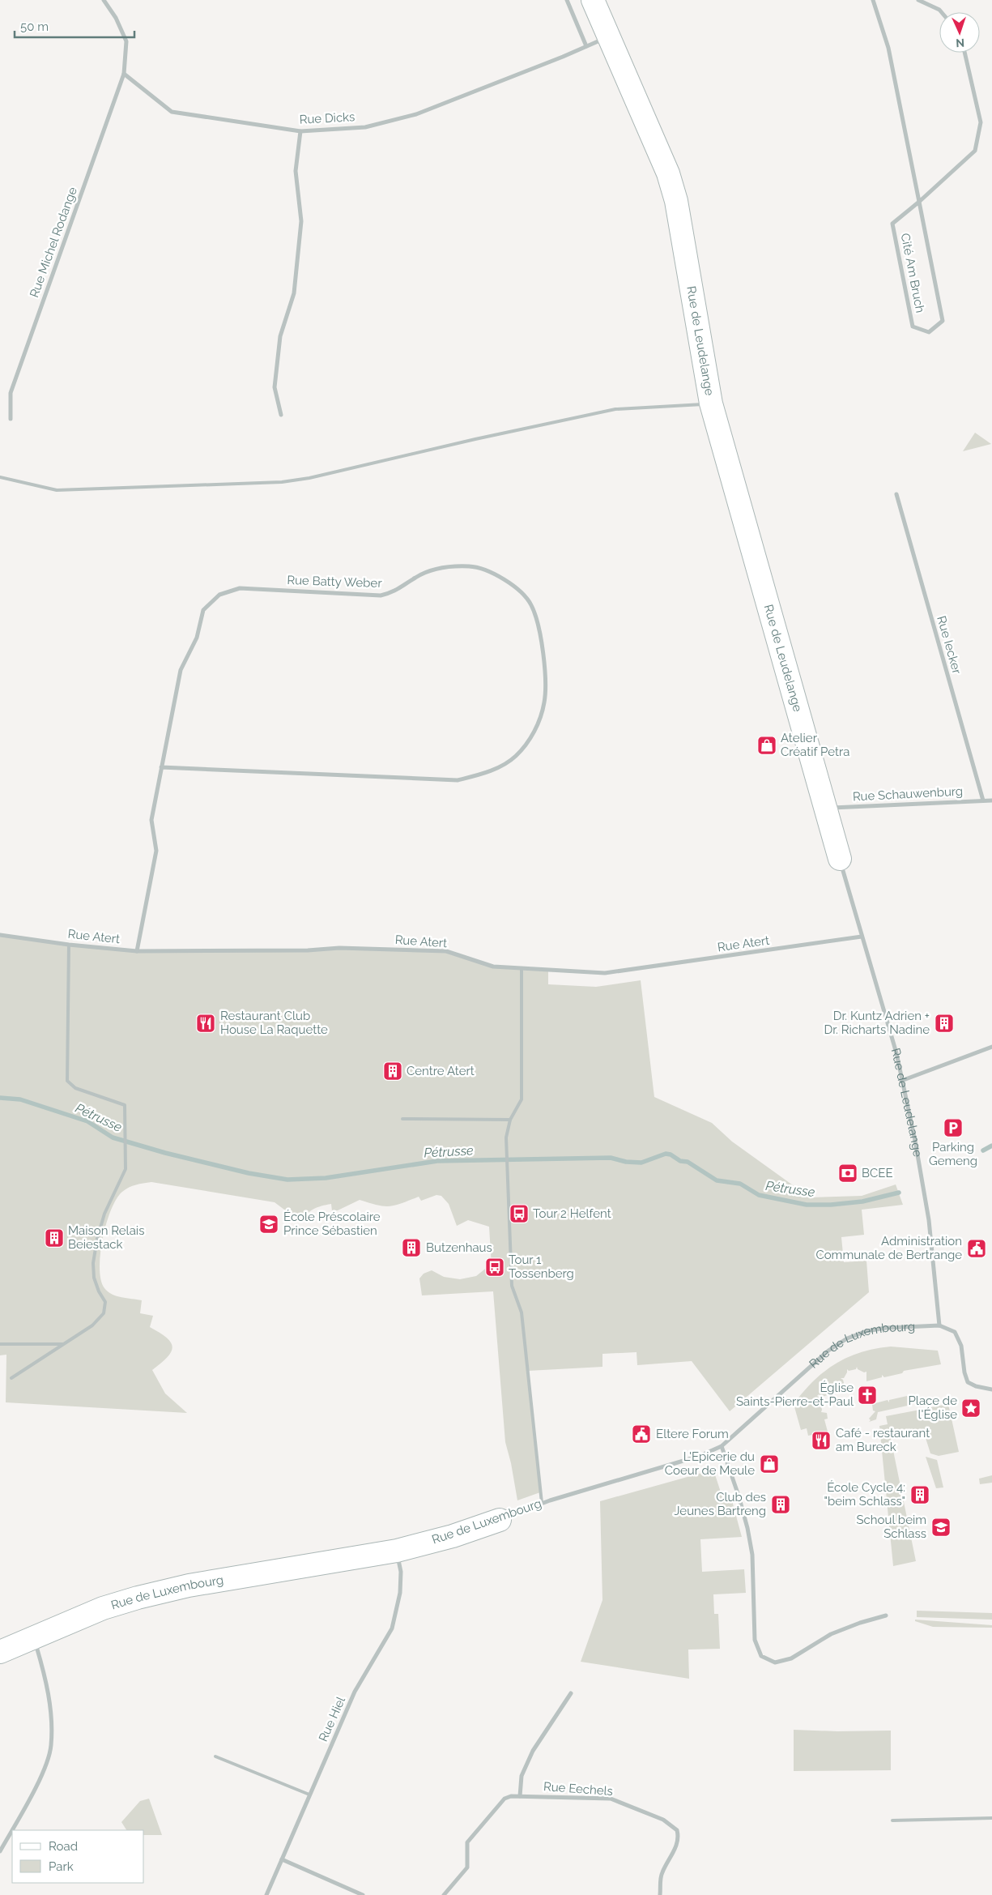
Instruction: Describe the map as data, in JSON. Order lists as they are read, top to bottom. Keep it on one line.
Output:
{"streets":{"street":["Rue Dicks","Rue Michel Rodange","Cité Am Bruch","Rue de Leudelange","Rue Batty Weber","Rue Iecker","Rue Schauwenburg","Rue Atert","Rue de Luxembourg","Rue Hiel","Rue Eechels"]},"crossings":[["Rue Dicks","Rue Michel Rodange"],["Rue Dicks","Rue de Leudelange"],["Rue de Leudelange","Rue Schauwenburg"],["Rue de Leudelange","Rue Atert"],["Rue de Leudelange","Rue de Luxembourg"],["Rue Batty Weber","Rue Atert"],["Rue Iecker","Rue Schauwenburg"],["Rue de Luxembourg","Rue Hiel"]],"water":["Pétrusse"],"places":{"shop":["Atelier Créatif Petra","L'Epicerie du Coeur de Meule"],"restaurant":["Restaurant Club House La Raquette","Café - restaurant am Bureck"],"building":["Dr. Kuntz Adrien + Dr. Richarts Nadine","Centre Atert","Maison Relais Beiestack","Butzenhaus","École Cycle 4: \"beim Schlass\"","Club des Jeunes Bartreng"],"parking":["Parking Gemeng"],"bank":["BCEE"],"bus stop":["Tour 2 Helfent","Tour 1 Tossenberg"],"school or university":["École Préscolaire Prince Sébastien","Schoul beim Schlass"],"public building":["Administration Communale de Bertrange","Eltere Forum"],"church":["Église Saints-Pierre-et-Paul"],"place":["Place de l'Église"]},"legend":["Road","Park"],"scale_bar":"50 m","north":"bottom"}
